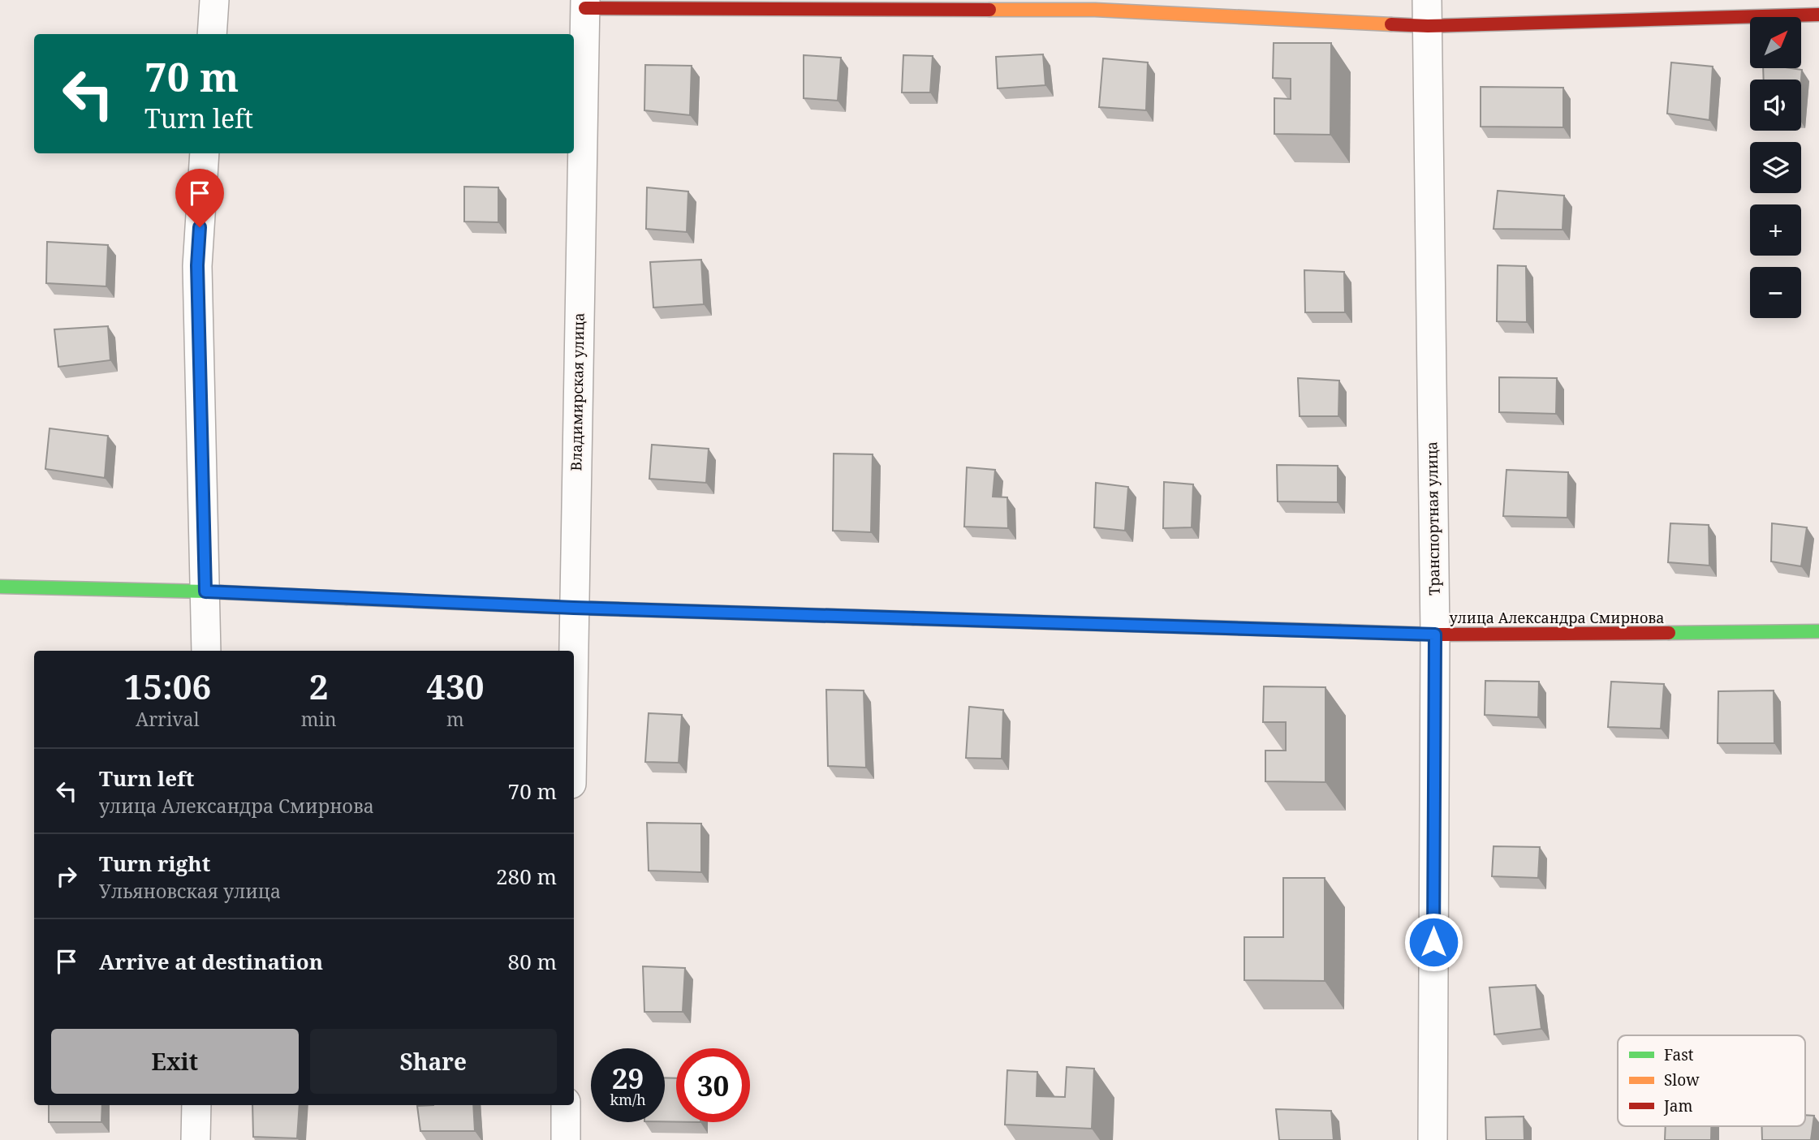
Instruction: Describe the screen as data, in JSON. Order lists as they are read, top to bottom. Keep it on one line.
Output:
{"streets":{"street":["Владимирская улица","Транспортная улица","улица Александра Смирнова"]},"crossings":[["Владимирская улица","улица Александра Смирнова"],["Транспортная улица","улица Александра Смирнова"]],"legend":["Fast","Slow","Jam"],"north":"top right","page":{"map_buttons":["+","−"],"turn":["70 m","Turn left"],"eta":["15:06","Arrival","2","min","430","m"],"list":[{"name":"Turn left","note":"улица Александра Смирнова","value":"70 m"},{"name":"Turn right","note":"Ульяновская улица","value":"280 m"},{"name":"Arrive at destination","value":"80 m"}],"buttons":["Exit","Share"],"speed":"29 km/h","limit":"30"}}
